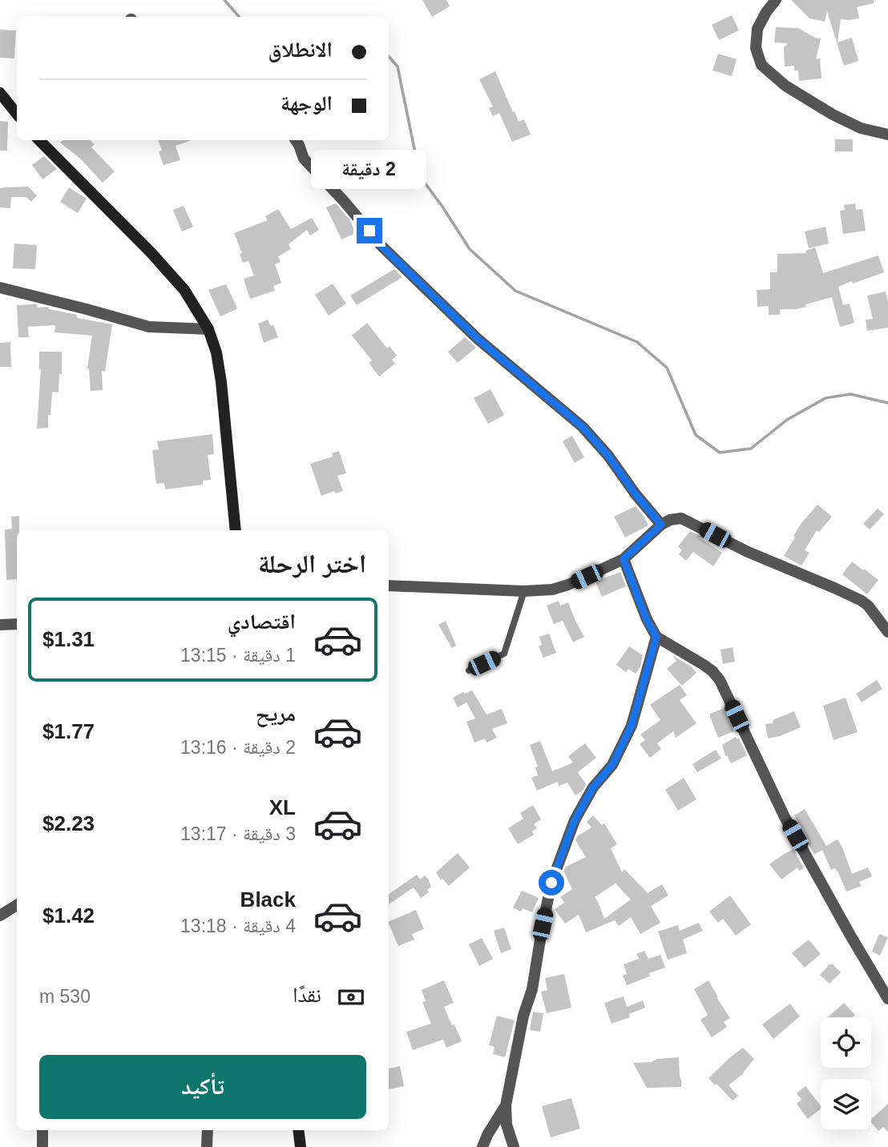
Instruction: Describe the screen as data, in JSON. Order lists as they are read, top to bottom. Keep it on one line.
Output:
{"page":{"banner":["الانطلاق","الوجهة"],"bubble":"2 دقيقة","heading":"اختر الرحلة","list":[{"name":"اقتصادي","note":"1 دقيقة · 13:15","value":"$1.31"},{"name":"مريح","note":"2 دقيقة · 13:16","value":"$1.77"},{"name":"XL","note":"3 دقيقة · 13:17","value":"$2.23"},{"name":"Black","note":"4 دقيقة · 13:18","value":"$1.42"}],"pay":["نقدًا","530 m"],"buttons":"تأكيد"}}
